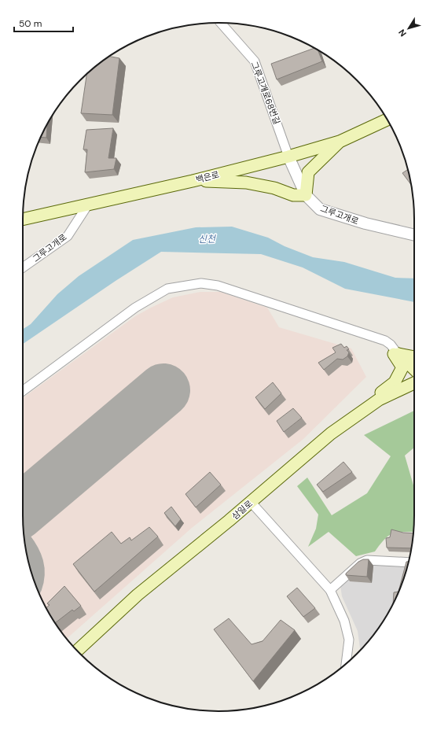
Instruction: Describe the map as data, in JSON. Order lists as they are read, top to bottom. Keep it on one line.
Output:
{"streets":{"main road":["백은로","삼일로"],"street":["그루고개로68번길","그루고개로"]},"crossings":[["그루고개로68번길","백은로"],["그루고개로68번길","그루고개로"],["백은로","그루고개로"]],"water":["신천"],"scale_bar":"50 m","north":"bottom left"}
